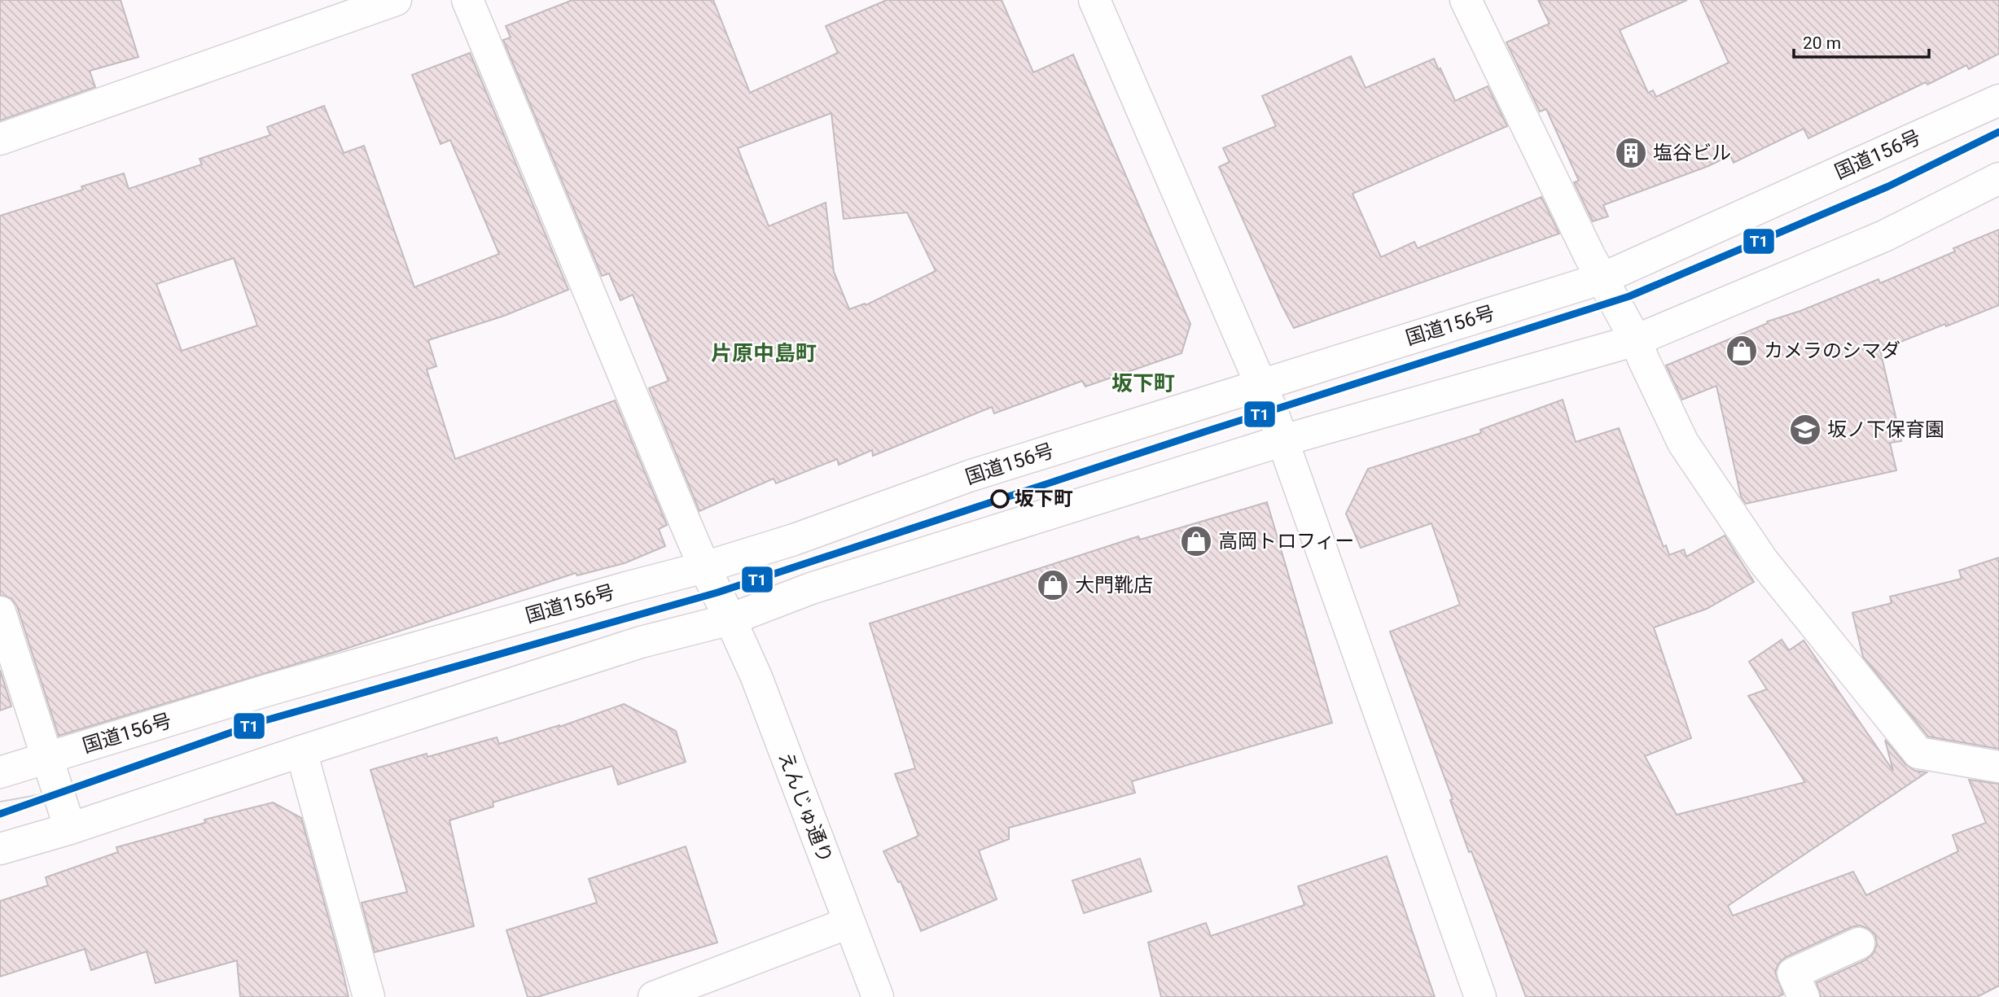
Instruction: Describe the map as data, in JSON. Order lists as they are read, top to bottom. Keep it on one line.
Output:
{"streets":{"main road":["国道156号","えんじゅ通り"]},"crossings":[["国道156号","えんじゅ通り"]],"districts":["片原中島町","坂下町"],"places":{"building":["塩谷ビル"],"shop":["カメラのシマダ","高岡トロフィー","大門靴店"],"school or university":["坂ノ下保育園"],"other":["坂下町"]},"lines":["transit line T1"],"scale_bar":"20 m"}
